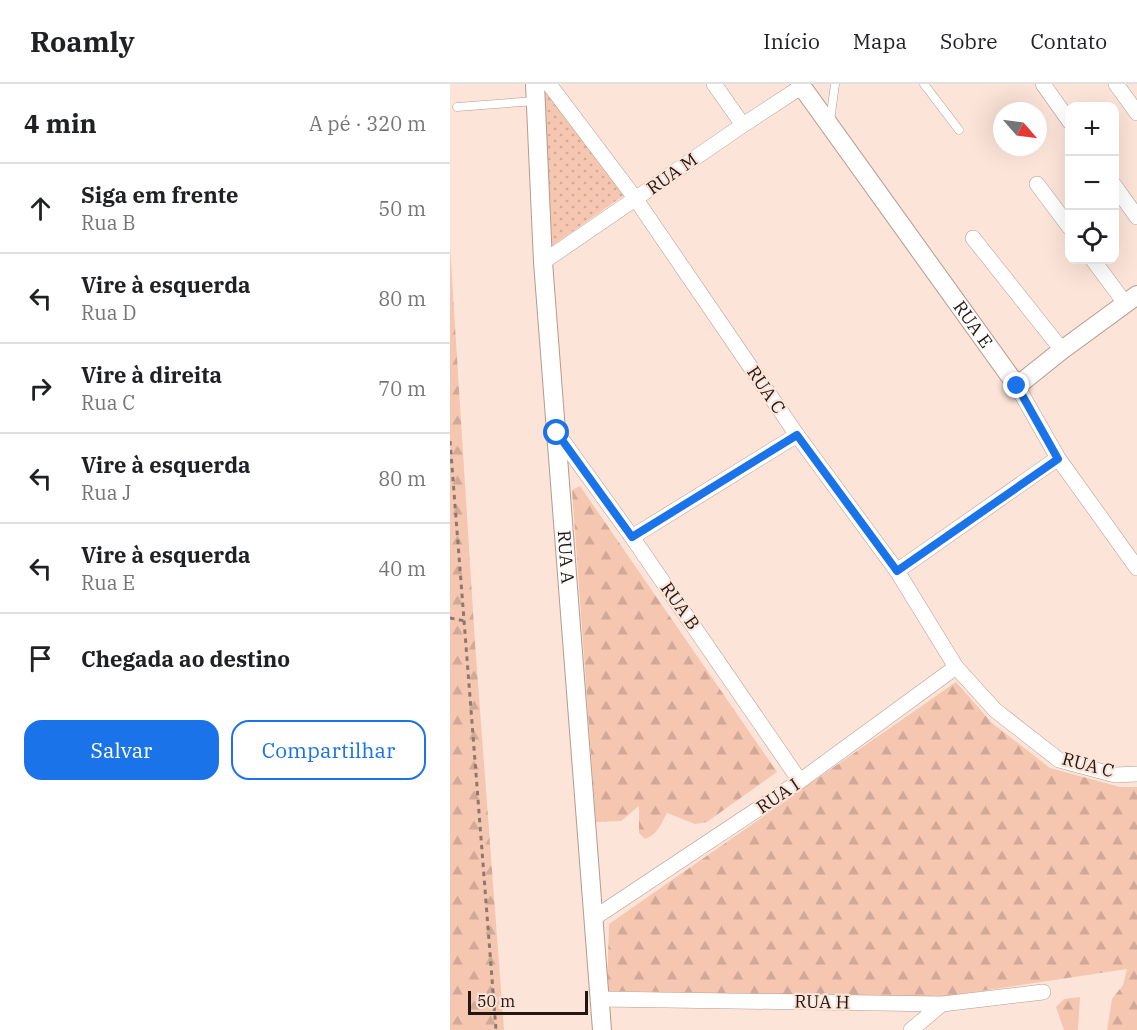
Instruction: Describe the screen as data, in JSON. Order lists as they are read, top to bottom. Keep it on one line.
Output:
{"streets":{"street":["RUA M","RUA E","RUA C","RUA A","RUA B","RUA I","RUA H"]},"crossings":[["RUA M","RUA E"],["RUA M","RUA C"],["RUA M","RUA A"],["RUA C","RUA I"],["RUA A","RUA B"],["RUA A","RUA I"],["RUA A","RUA H"],["RUA B","RUA I"]],"scale_bar":"50 m","north":"bottom right","page":{"header":"Roamly","nav":["Início","Mapa","Sobre","Contato"],"heading":["4 min","A pé · 320 m"],"map_buttons":["+","−"],"list":[["Siga em frente","Rua B","50 m"],["Vire à esquerda","Rua D","80 m"],["Vire à direita","Rua C","70 m"],["Vire à esquerda","Rua J","80 m"],["Vire à esquerda","Rua E","40 m"],"Chegada ao destino"],"buttons":["Salvar","Compartilhar"],"scale":"50 m"}}
